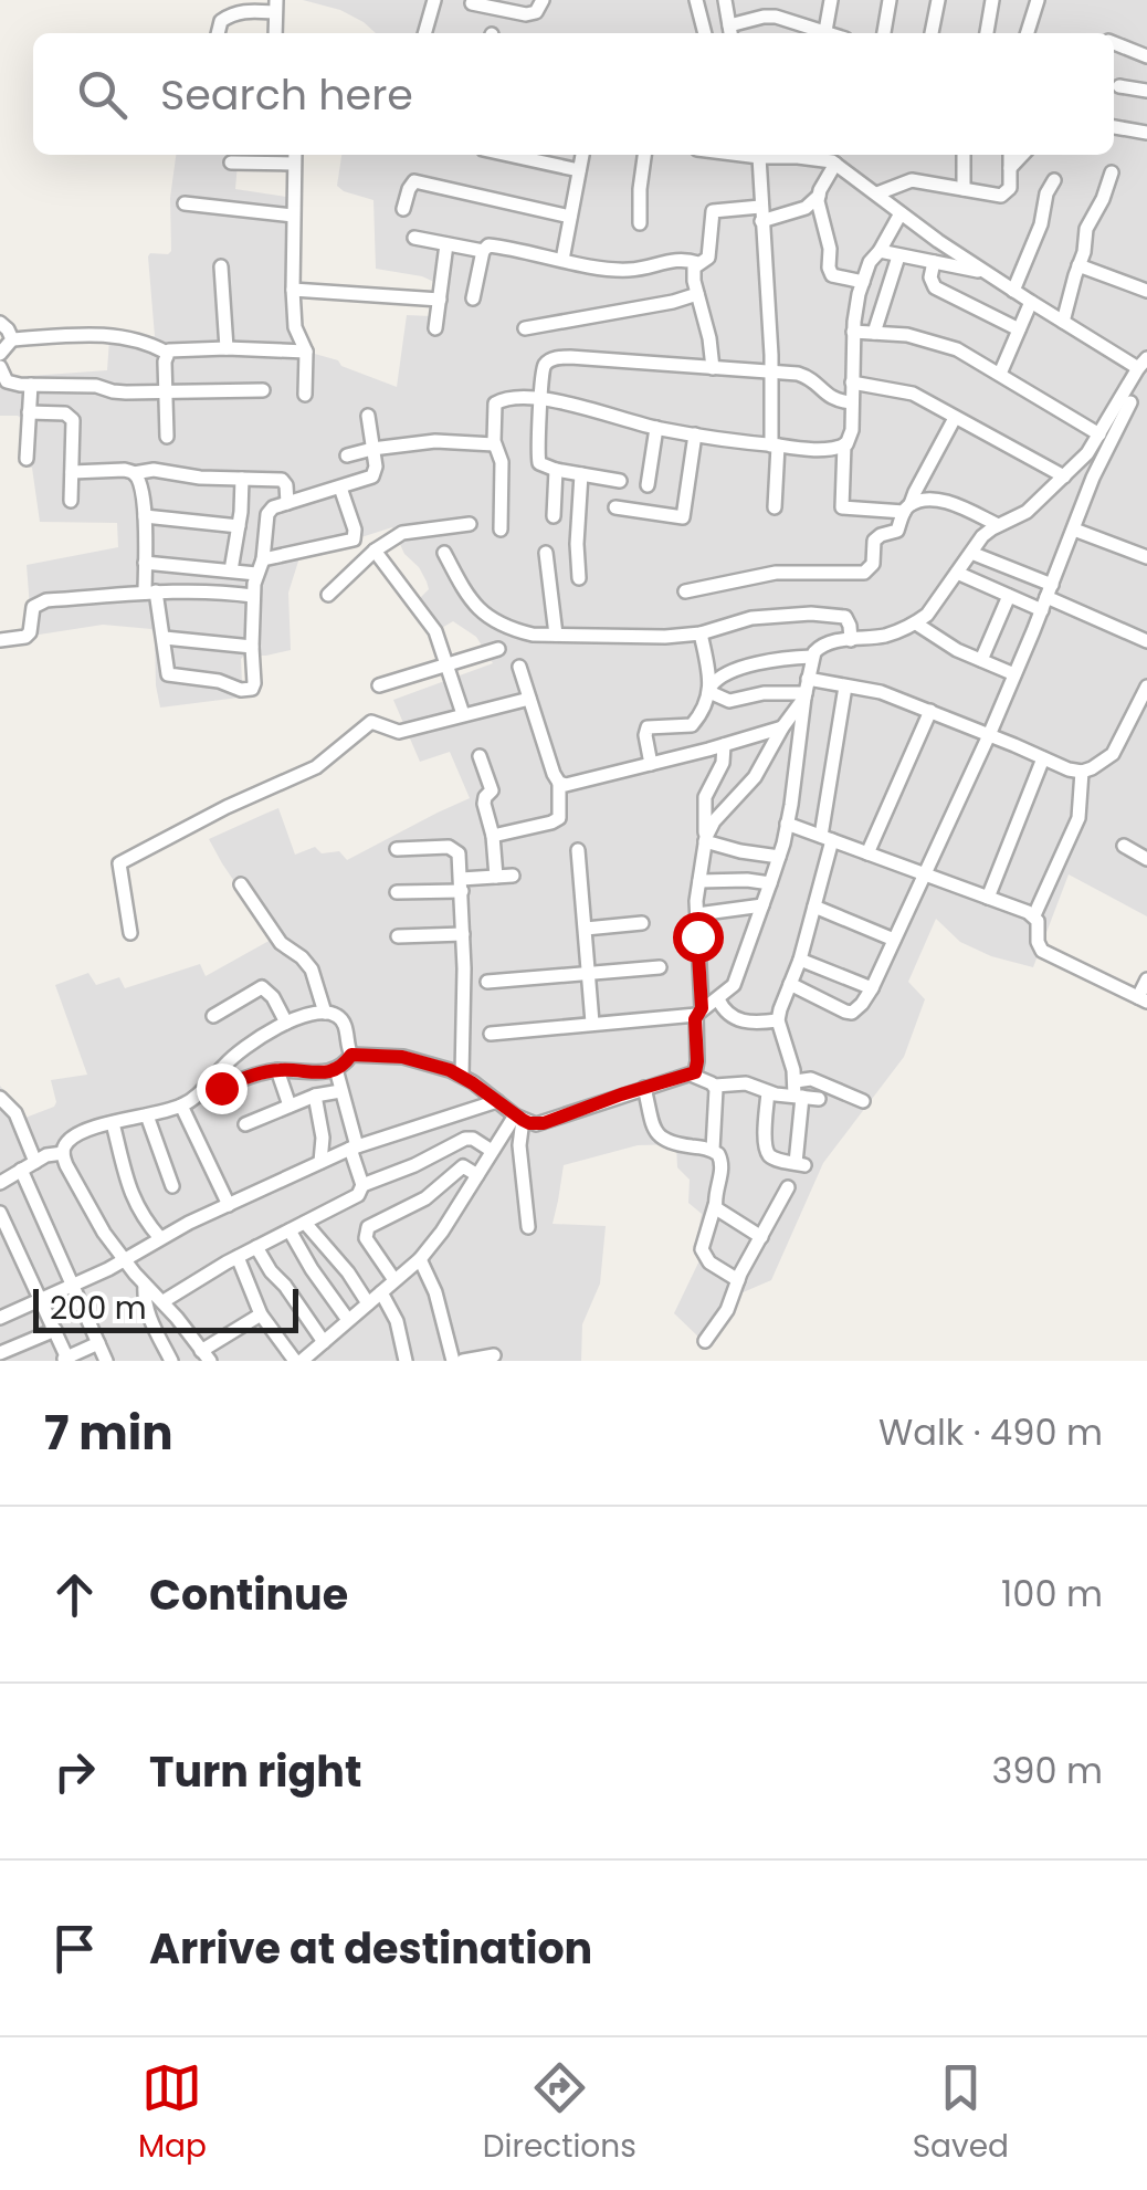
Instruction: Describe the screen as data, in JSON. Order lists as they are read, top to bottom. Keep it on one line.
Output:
{"scale_bar":"200 m","page":{"search":"Search here","scale":"200 m","heading":["7 min","Walk · 490 m"],"list":[["Continue","100 m"],["Turn right","390 m"],"Arrive at destination"],"nav":["Map","Directions","Saved"]}}
